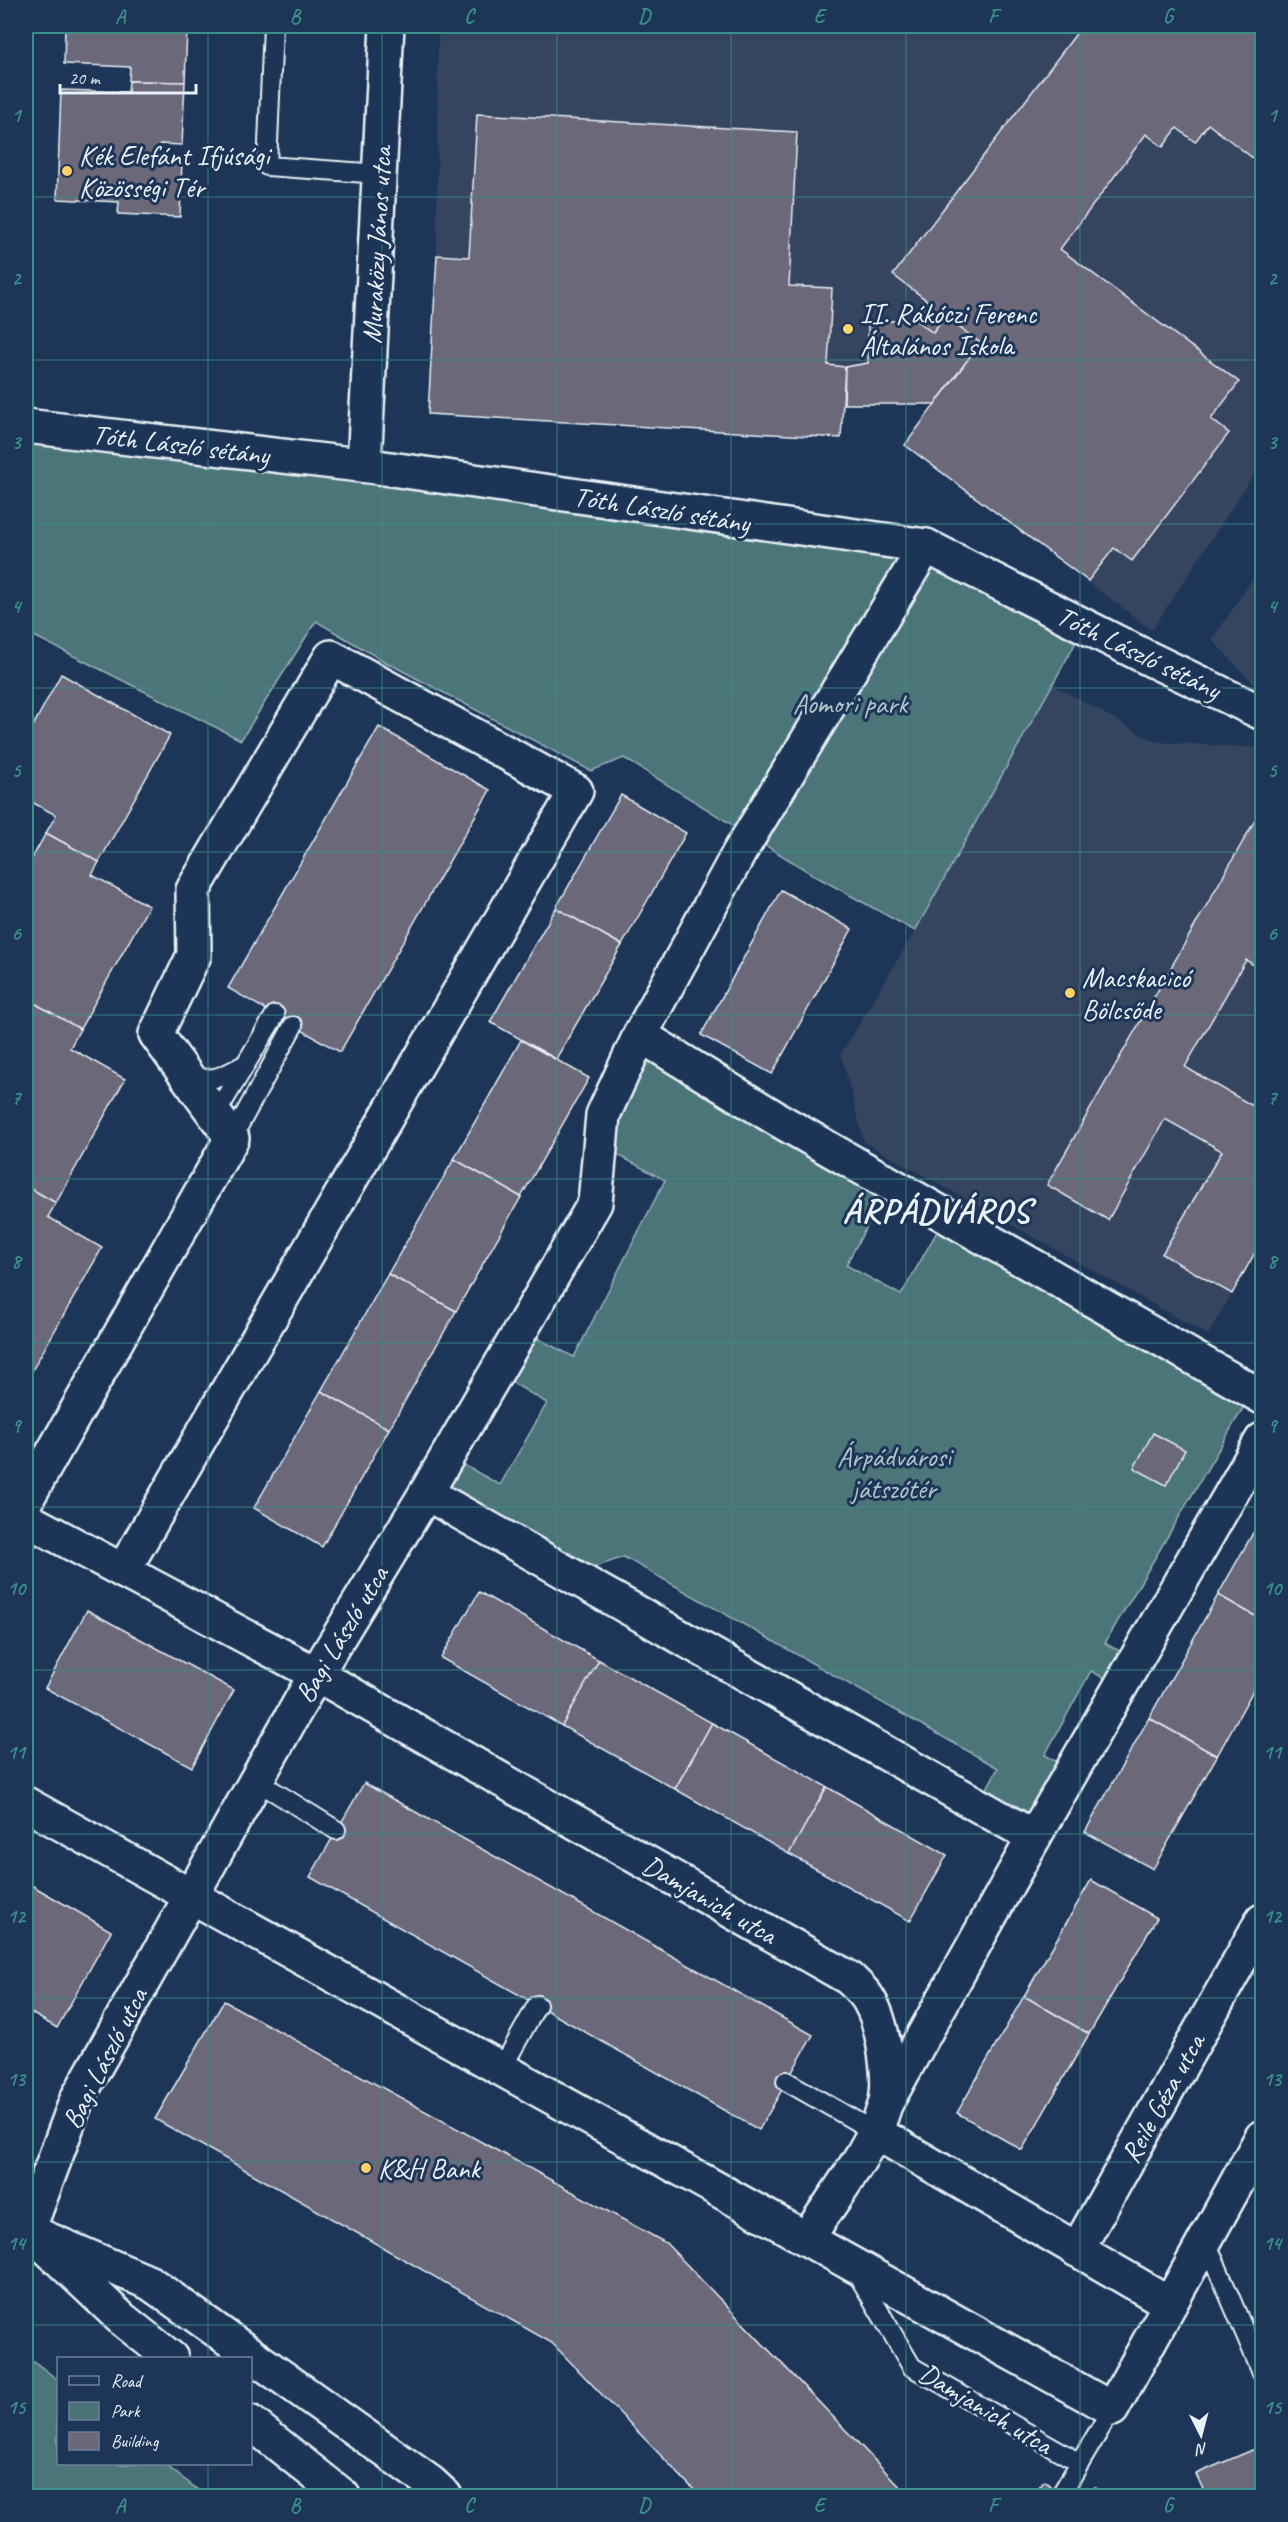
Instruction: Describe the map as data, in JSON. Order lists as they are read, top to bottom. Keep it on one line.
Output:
{"streets":{"street":["Muraközy János utca","Tóth László sétány","Bagi László utca","Damjanich utca","Reile Géza utca"]},"crossings":[["Muraközy János utca","Tóth László sétány"],["Tóth László sétány","Bagi László utca"],["Bagi László utca","Damjanich utca"]],"districts":["ÁRPÁDVÁROS"],"parks":["Aomori park","Árpádvárosi játszótér"],"places":["Kék Elefánt Ifjúsági Közösségi Tér","II. Rákóczi Ferenc Általános Iskola","Macskacicó Bölcsőde","K&H Bank"],"legend":["Road","Park","Building"],"scale_bar":"20 m","north":"bottom","grid":{"columns":["A","B","C","D","E","F","G"],"rows":["1","2","3","4","5","6","7","8","9","10","11","12","13","14","15"]}}
